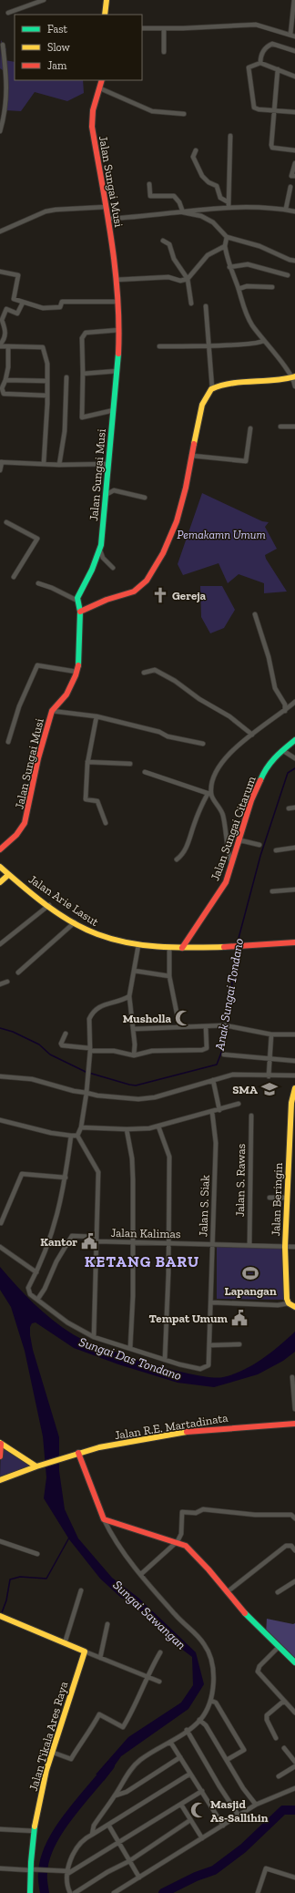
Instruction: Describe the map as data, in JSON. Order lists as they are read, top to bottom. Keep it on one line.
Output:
{"streets":{"main road":["Jalan Sungai Musi","Jalan Sungai Citarum","Jalan Arie Lasut","Jalan Beringin","Jalan R.E. Martadinata","Jalan Tikala Ares Raya"],"street":["Jalan S. Rawas","Jalan S. Siak","Jalan Kalimas"]},"crossings":[["Jalan Sungai Citarum","Jalan Arie Lasut"],["Jalan S. Rawas","Jalan Kalimas"],["Jalan Beringin","Jalan Kalimas"],["Jalan S. Siak","Jalan Kalimas"]],"districts":["KETANG BARU"],"water":["Anak Sungai Tondano","Sungai Das Tondano","Sungai Sawangan"],"parks":["Pemakamn Umum"],"places":{"church":["Gereja"],"mosque":["Musholla","Masjid As-Sallihin"],"school or university":["SMA"],"public building":["Kantor","Tempat Umum"],"sports":["Lapangan"]},"legend":["Fast","Slow","Jam"]}
